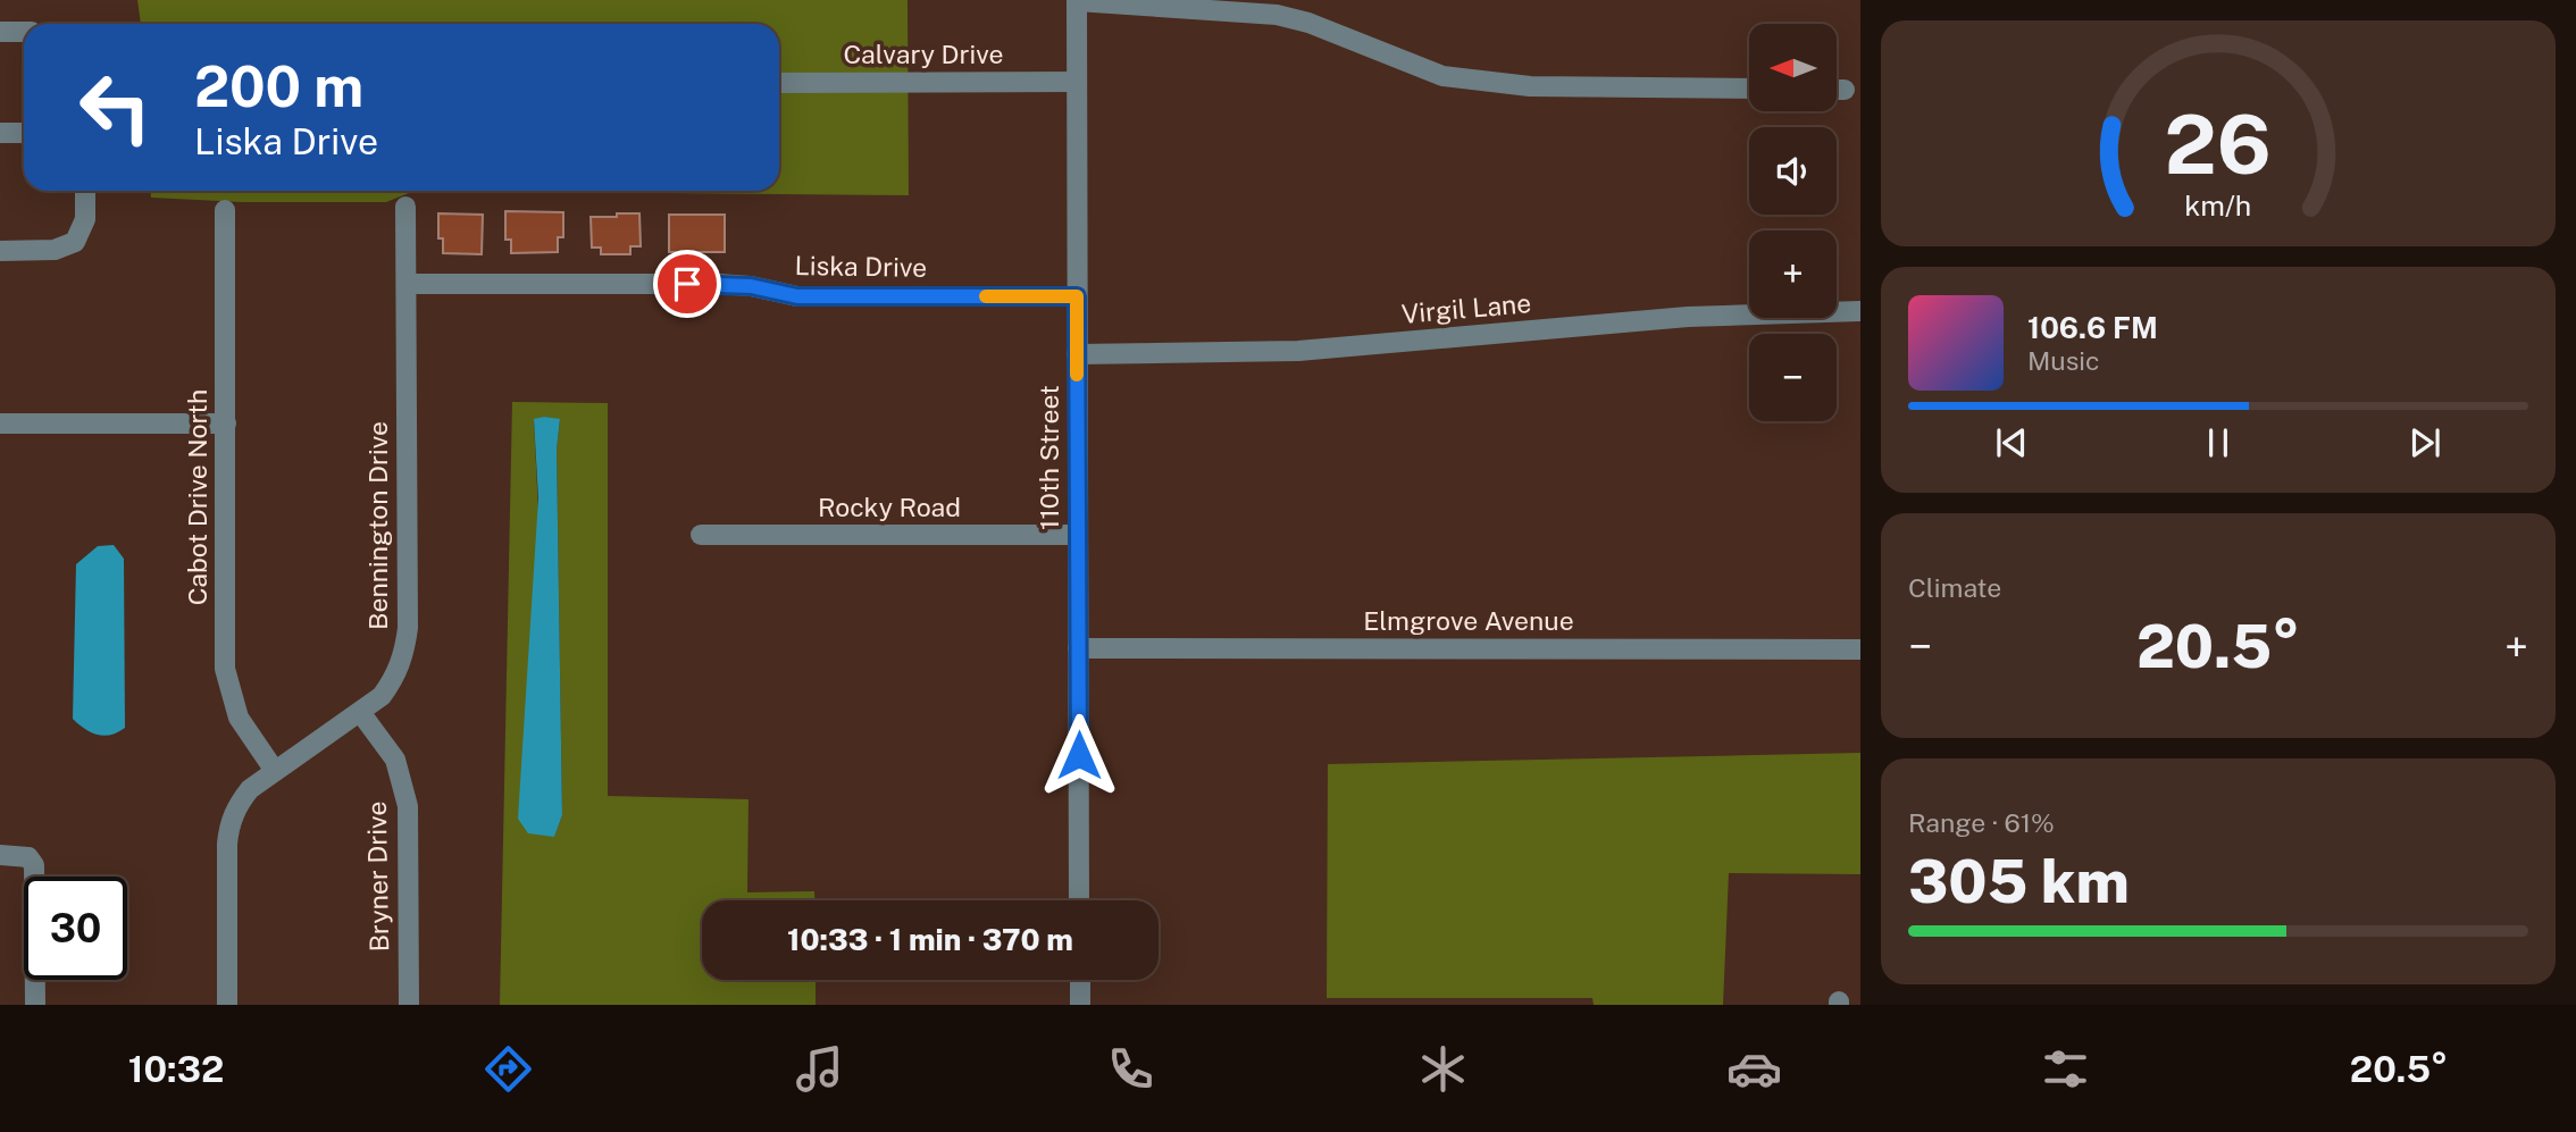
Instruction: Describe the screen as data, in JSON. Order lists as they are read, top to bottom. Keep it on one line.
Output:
{"streets":{"street":["Calvary Drive","Liska Drive","Virgil Lane","110th Street","Cabot Drive North","Rocky Road","Bennington Drive","Elmgrove Avenue","Bryner Drive"]},"crossings":[["Calvary Drive","110th Street"],["Liska Drive","110th Street"],["Liska Drive","Bennington Drive"],["Virgil Lane","110th Street"],["110th Street","Rocky Road"],["110th Street","Elmgrove Avenue"],["Cabot Drive North","Bennington Drive"],["Bennington Drive","Bryner Drive"]],"north":"left","page":{"map_buttons":["+","−"],"turn":["200 m","Liska Drive"],"song":["106.6 FM","Music"],"tile":["Climate",["Range · 61%","305 km"]],"heat":["−","20.5°","+"],"limit":"30","trip":"10:33 · 1 min · 370 m","tabs":["10:32","20.5°"],"gauge":["26","km/h"]}}
